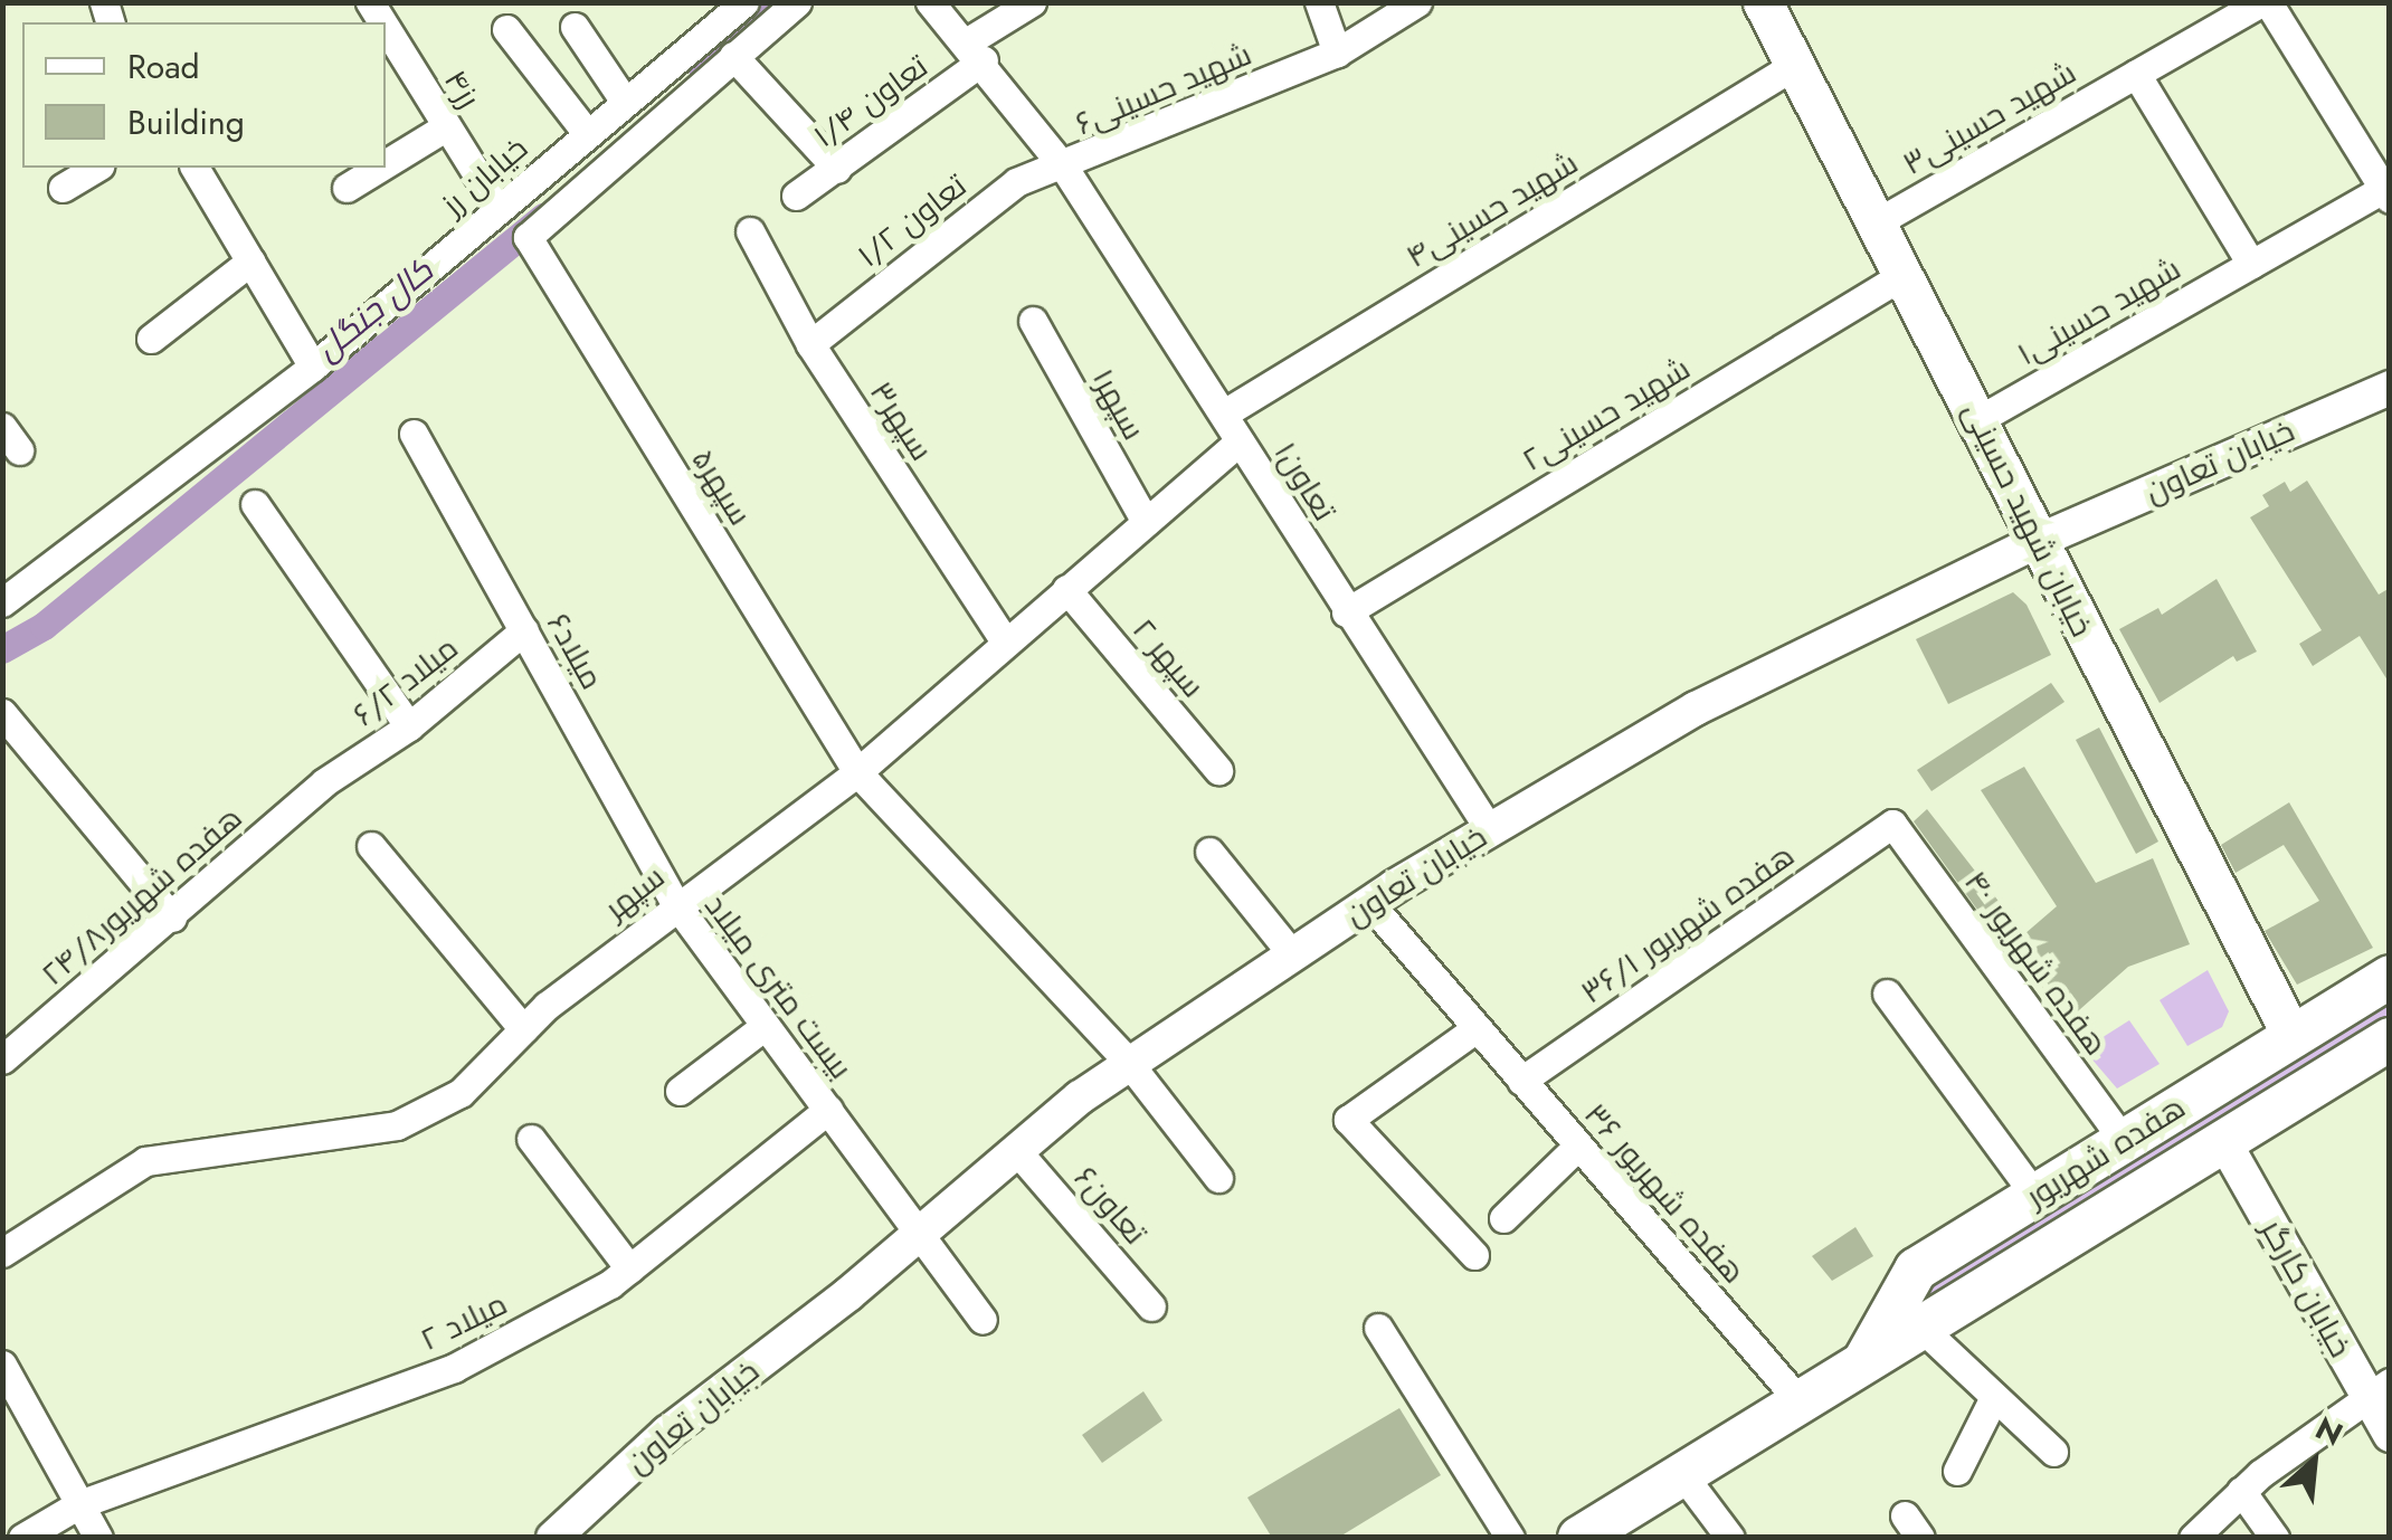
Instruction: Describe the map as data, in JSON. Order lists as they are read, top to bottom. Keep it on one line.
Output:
{"streets":{"main road":["خیابان شهید حسینی","هفده شهریور"],"street":["رز۴","شهید حسینی۶","تعاون ۱/۴","شهید حسینی۳","خیابان رز","شهید حسینی۴","تعاون ۱/۲","شهید حسینی۱","سپهر۱","شهید حسینی۲","سپهر۳","خیابان تعاون","تعاون۱","سپهر۵","میلاد۶","سپهر ۲","میلاد ۶/۲","سپهر","هفده شهریور۲۴/۸","هفده شهریور ۳۶/۱","هفده شهریور ۴۰","بیست متری میلاد","هفده شهریور ۳۶","تعاون۶","خیابان کارگر","میلاد ۲"]},"crossings":[["رز۴","خیابان رز"],["شهید حسینی۶","تعاون ۱/۴"],["شهید حسینی۶","تعاون ۱/۲"],["شهید حسینی۶","تعاون۱"],["شهید حسینی۳","خیابان شهید حسینی"],["شهید حسینی۴","تعاون۱"],["شهید حسینی۴","خیابان شهید حسینی"],["تعاون ۱/۲","سپهر۳"],["تعاون ۱/۲","تعاون۱"],["شهید حسینی۱","خیابان شهید حسینی"],["سپهر۱","سپهر"],["شهید حسینی۲","تعاون۱"],["شهید حسینی۲","خیابان شهید حسینی"],["سپهر۳","سپهر"],["خیابان تعاون","تعاون۱"],["خیابان تعاون","سپهر۵"],["خیابان تعاون","خیابان شهید حسینی"],["خیابان تعاون","بیست متری میلاد"],["خیابان تعاون","هفده شهریور ۳۶"],["خیابان تعاون","تعاون۶"],["تعاون۱","سپهر"],["سپهر۵","سپهر"],["خیابان شهید حسینی","هفده شهریور"],["میلاد۶","میلاد ۶/۲"],["میلاد۶","سپهر"],["میلاد۶","بیست متری میلاد"],["سپهر ۲","سپهر"],["میلاد ۶/۲","هفده شهریور۲۴/۸"],["سپهر","بیست متری میلاد"],["هفده شهریور ۳۶/۱","هفده شهریور ۴۰"],["هفده شهریور ۳۶/۱","هفده شهریور ۳۶"],["هفده شهریور ۴۰","هفده شهریور"],["بیست متری میلاد","میلاد ۲"],["هفده شهریور","هفده شهریور ۳۶"],["هفده شهریور","خیابان کارگر"]],"water":["کال جنگل"],"legend":["Road","Building"],"north":"top right"}
